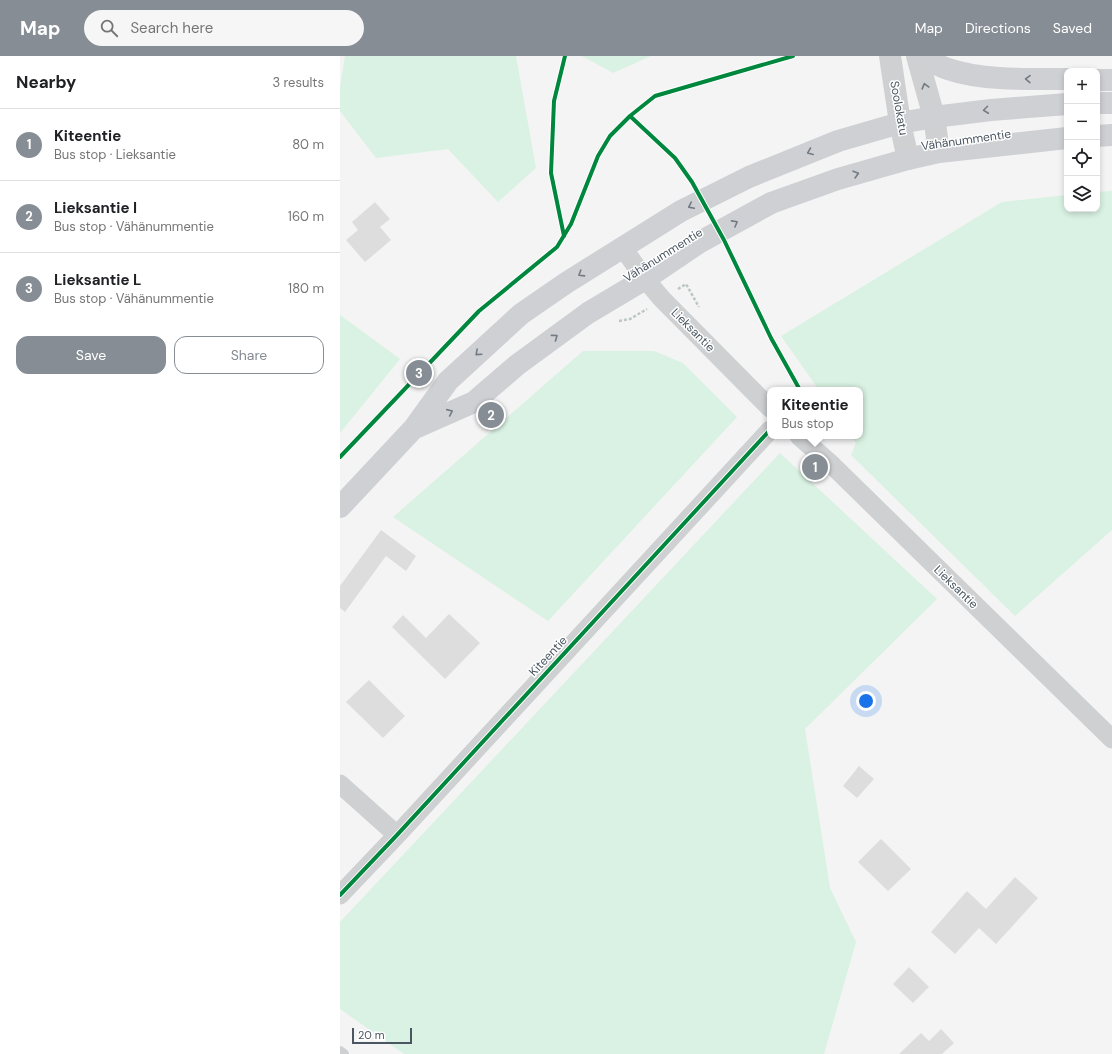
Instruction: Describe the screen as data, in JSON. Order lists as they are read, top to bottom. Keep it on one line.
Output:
{"streets":{"main road":["Vähänummentie"],"street":["Soolokatu","Lieksantie","Kiteentie"]},"crossings":[["Soolokatu","Vähänummentie"],["Vähänummentie","Lieksantie"]],"scale_bar":"20 m","page":{"header":"Map","search":"Search here","nav":["Map","Directions","Saved"],"heading":["Nearby","3 results"],"map_buttons":["+","−"],"list":[{"mark":"1","name":"Kiteentie","note":"Bus stop · Lieksantie","value":"80 m"},{"mark":"2","name":"Lieksantie I","note":"Bus stop · Vähänummentie","value":"160 m"},{"mark":"3","name":"Lieksantie L","note":"Bus stop · Vähänummentie","value":"180 m"}],"buttons":["Save","Share"],"pins":["3","2","1"],"popup":["Kiteentie","Bus stop"],"scale":"20 m"}}
